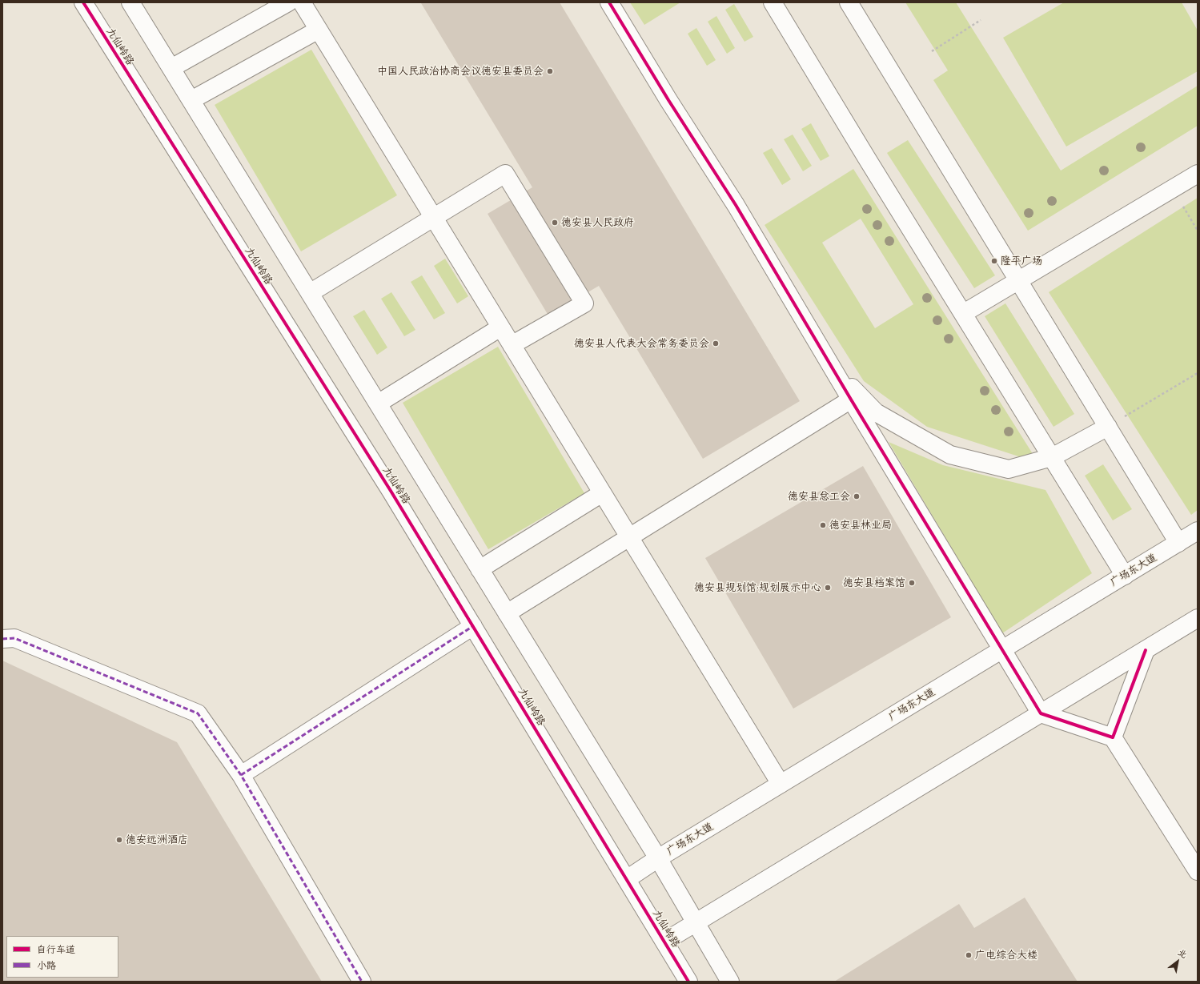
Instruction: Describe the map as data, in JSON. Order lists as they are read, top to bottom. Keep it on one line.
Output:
{"streets":{"street":["九仙岭路","广场东大道"]},"crossings":[["九仙岭路","广场东大道"]],"places":["中国人民政治协商会议德安县委员会","德安县人民政府","隆平广场","德安县人代表大会常务委员会","德安县总工会","德安县林业局","德安县档案馆","德安县规划馆·规划展示中心","德安远洲酒店","广电综合大楼"],"legend":["自行车道","小路"],"north":"top right"}
